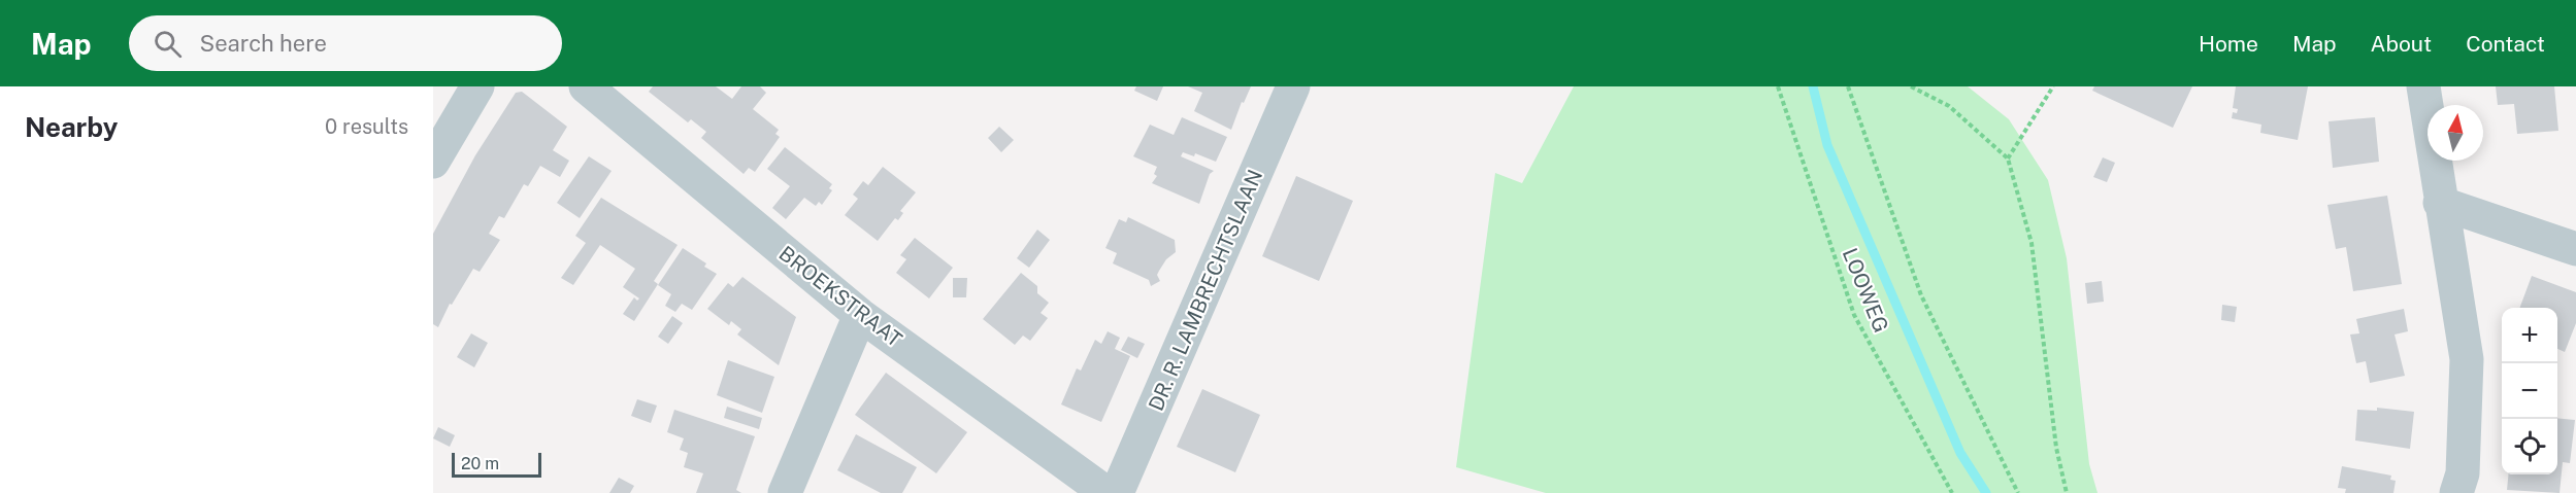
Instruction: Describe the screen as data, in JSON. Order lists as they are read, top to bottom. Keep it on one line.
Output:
{"streets":{"street":["DR. R. LAMBRECHTSLAAN","BROEKSTRAAT"],"path":["LOOWEG"]},"scale_bar":"20 m","north":"top","page":{"header":"Map","search":"Search here","nav":["Home","Map","About","Contact"],"heading":["Nearby","0 results"],"map_buttons":["+","−"],"scale":"20 m"}}
